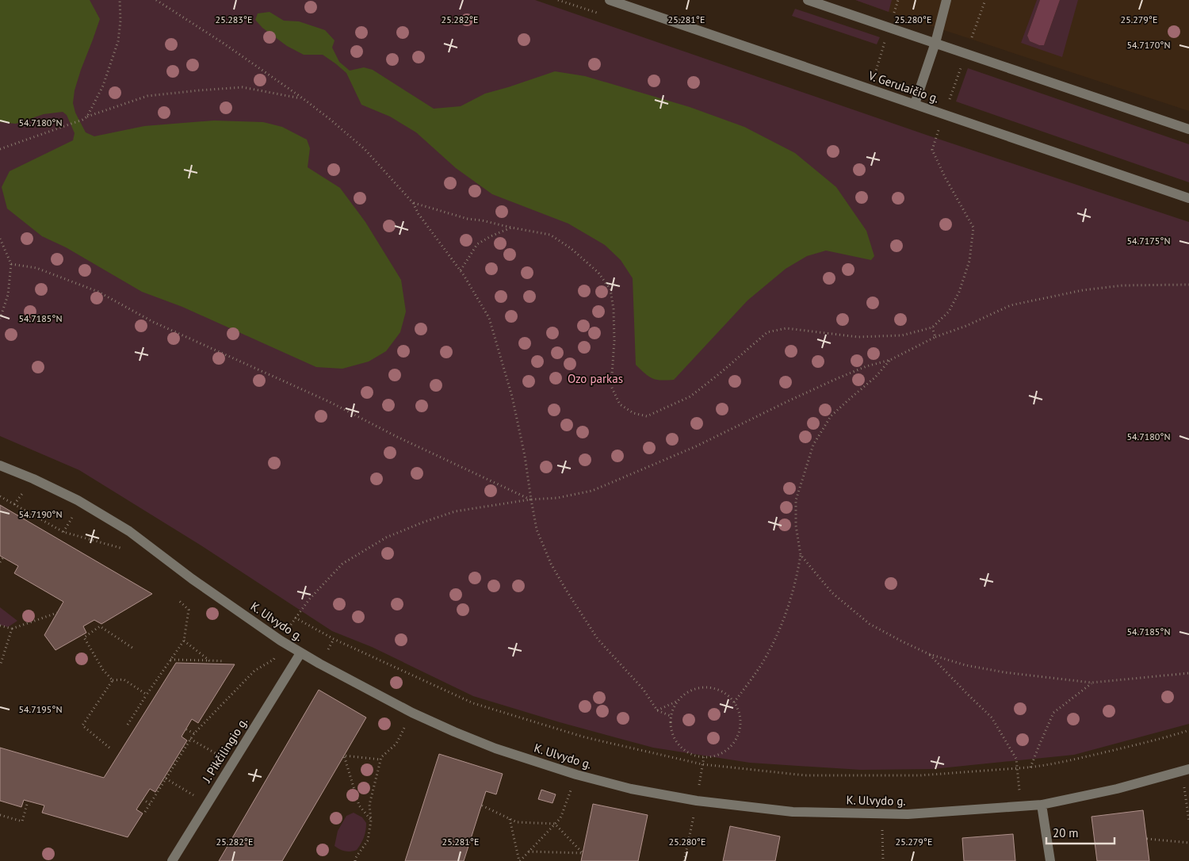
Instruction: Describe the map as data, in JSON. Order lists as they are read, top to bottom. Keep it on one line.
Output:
{"streets":{"street":["V. Gerulaičio g.","K. Ulvydo g.","J. Pikčilingio g."]},"crossings":[["K. Ulvydo g.","J. Pikčilingio g."]],"parks":["Ozo parkas"],"scale_bar":"20 m","coordinates":["25.283°E","25.282°E","25.281°E","25.280°E","25.279°E","54.7170°N","54.7180°N","54.7175°N","54.7185°N","54.7190°N","54.7195°N"]}
